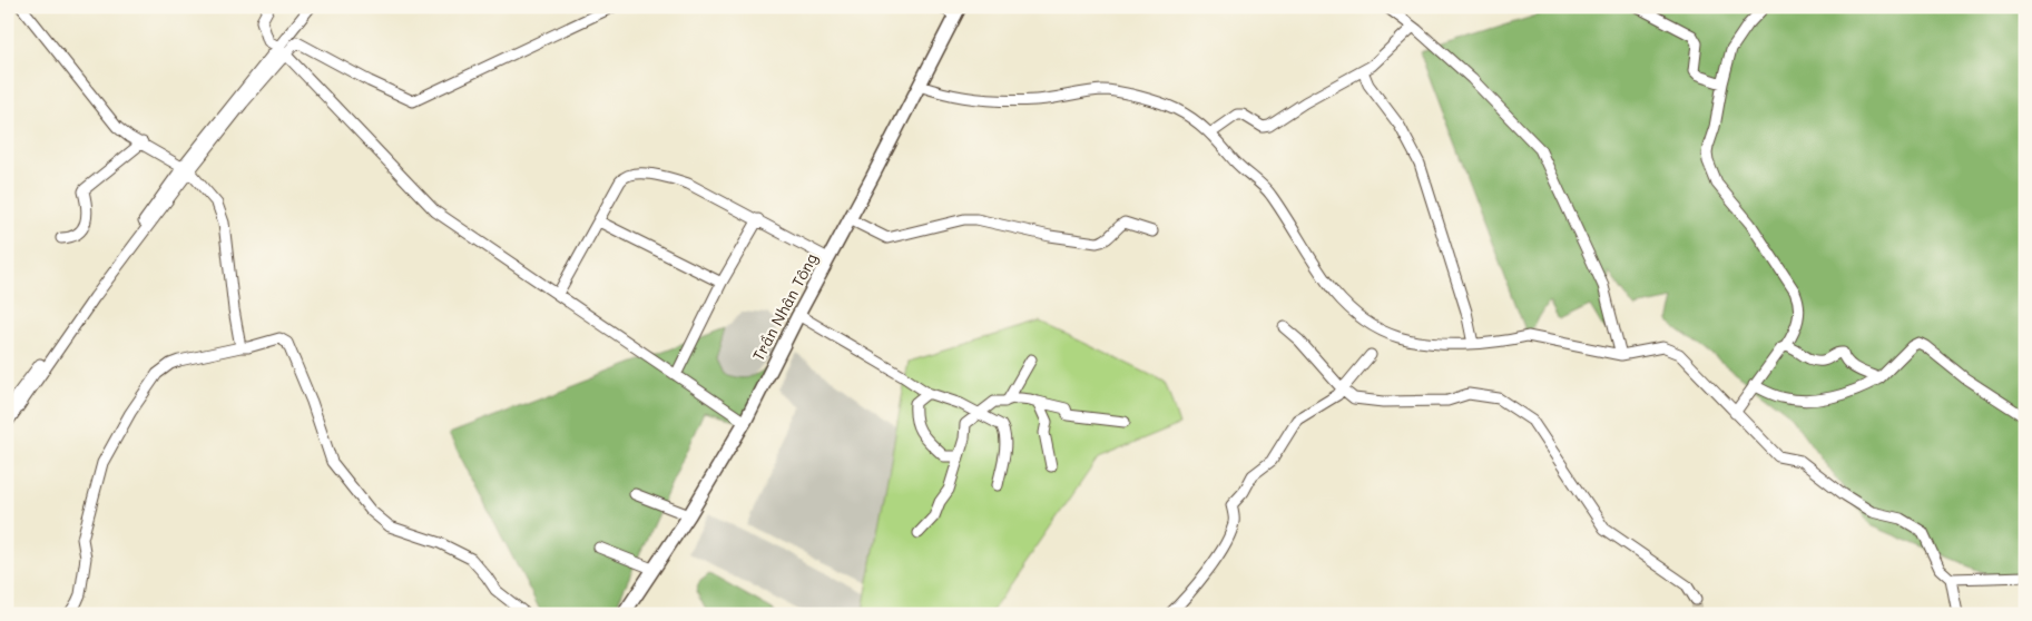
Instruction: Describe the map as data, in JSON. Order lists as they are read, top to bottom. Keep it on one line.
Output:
{"streets":{"street":["Trần Nhân Tông"]}}
